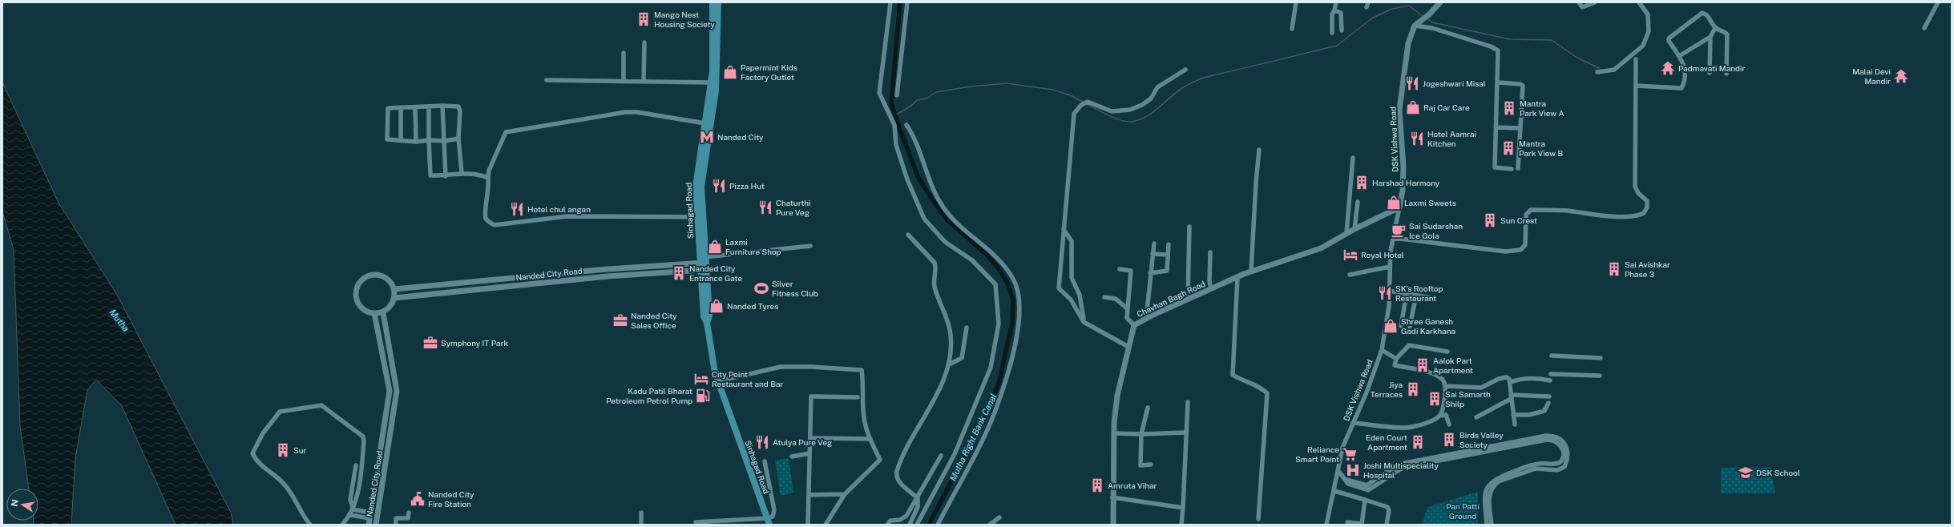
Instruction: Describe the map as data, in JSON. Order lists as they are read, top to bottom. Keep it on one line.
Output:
{"streets":{"main road":["Sinhagad Road"],"street":["DSK Vishwa Road","Nanded City Road","Chavhan Bagh Road"]},"crossings":[["DSK Vishwa Road","Chavhan Bagh Road"],["Sinhagad Road","Nanded City Road"]],"water":["Mutha","Mutha Right Bank Canal"],"parks":["Pan Patti Ground"],"places":{"building":["Mango Nest Housing Society","Mantra Park View A","Mantra Park View B","Harshad Harmony","Sun Crest","Sai Avishkar Phase 3","Nanded City Entrance Gate","Aalok Part Apartment","Jiya Terraces","Sai Samarth Shilp","Birds Valley Society","Eden Court Apartment","Sur","Amruta Vihar"],"temple":["Padmavati Mandir","Malai Devi Mandir"],"shop":["Papermint Kids Factory Outlet","Raj Car Care","Laxmi Sweets","Laxmi Furniture Shop","Nanded Tyres","Shree Ganesh Gadi Karkhana"],"restaurant":["Jogeshwari Misal","Hotel Aamrai Kitchen","Pizza Hut","Chaturthi Pure Veg","Hotel chul angan","SK's Rooftop Restaurant","Atulya Pure Veg"],"metro station":["Nanded City"],"cafe":["Sai Sudarshan Ice Gola"],"hotel":["Royal Hotel","City Point Restaurant and Bar"],"sports":["Silver Fitness Club"],"office":["Nanded City Sales Office","Symphony IT Park"],"fuel station":["Kadu Patil Bharat Petroleum Petrol Pump"],"supermarket":["Reliance Smart Point"],"hospital":["Joshi Multispeciality Hospital"],"school or university":["DSK School"],"public building":["Nanded City Fire Station"]},"north":"left"}
